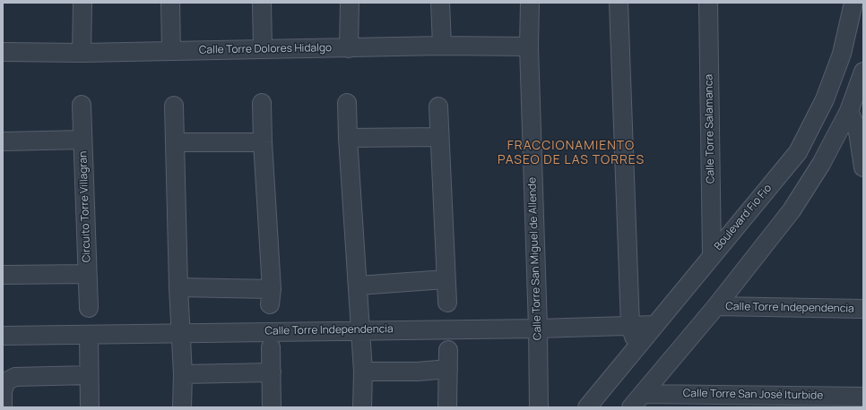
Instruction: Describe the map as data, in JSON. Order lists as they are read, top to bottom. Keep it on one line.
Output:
{"streets":{"street":["Calle Torre Dolores Hidalgo","Calle Torre Salamanca","Circuito Torre Villagran","Boulevard Fio Fio","Calle Torre San Miguel de Allende","Calle Torre Independencia","Calle Torre San José Iturbide"]},"crossings":[["Calle Torre Dolores Hidalgo","Calle Torre San Miguel de Allende"],["Calle Torre Salamanca","Boulevard Fio Fio"],["Boulevard Fio Fio","Calle Torre Independencia"],["Calle Torre San Miguel de Allende","Calle Torre Independencia"]],"districts":["FRACCIONAMIENTO PASEO DE LAS TORRES"]}
